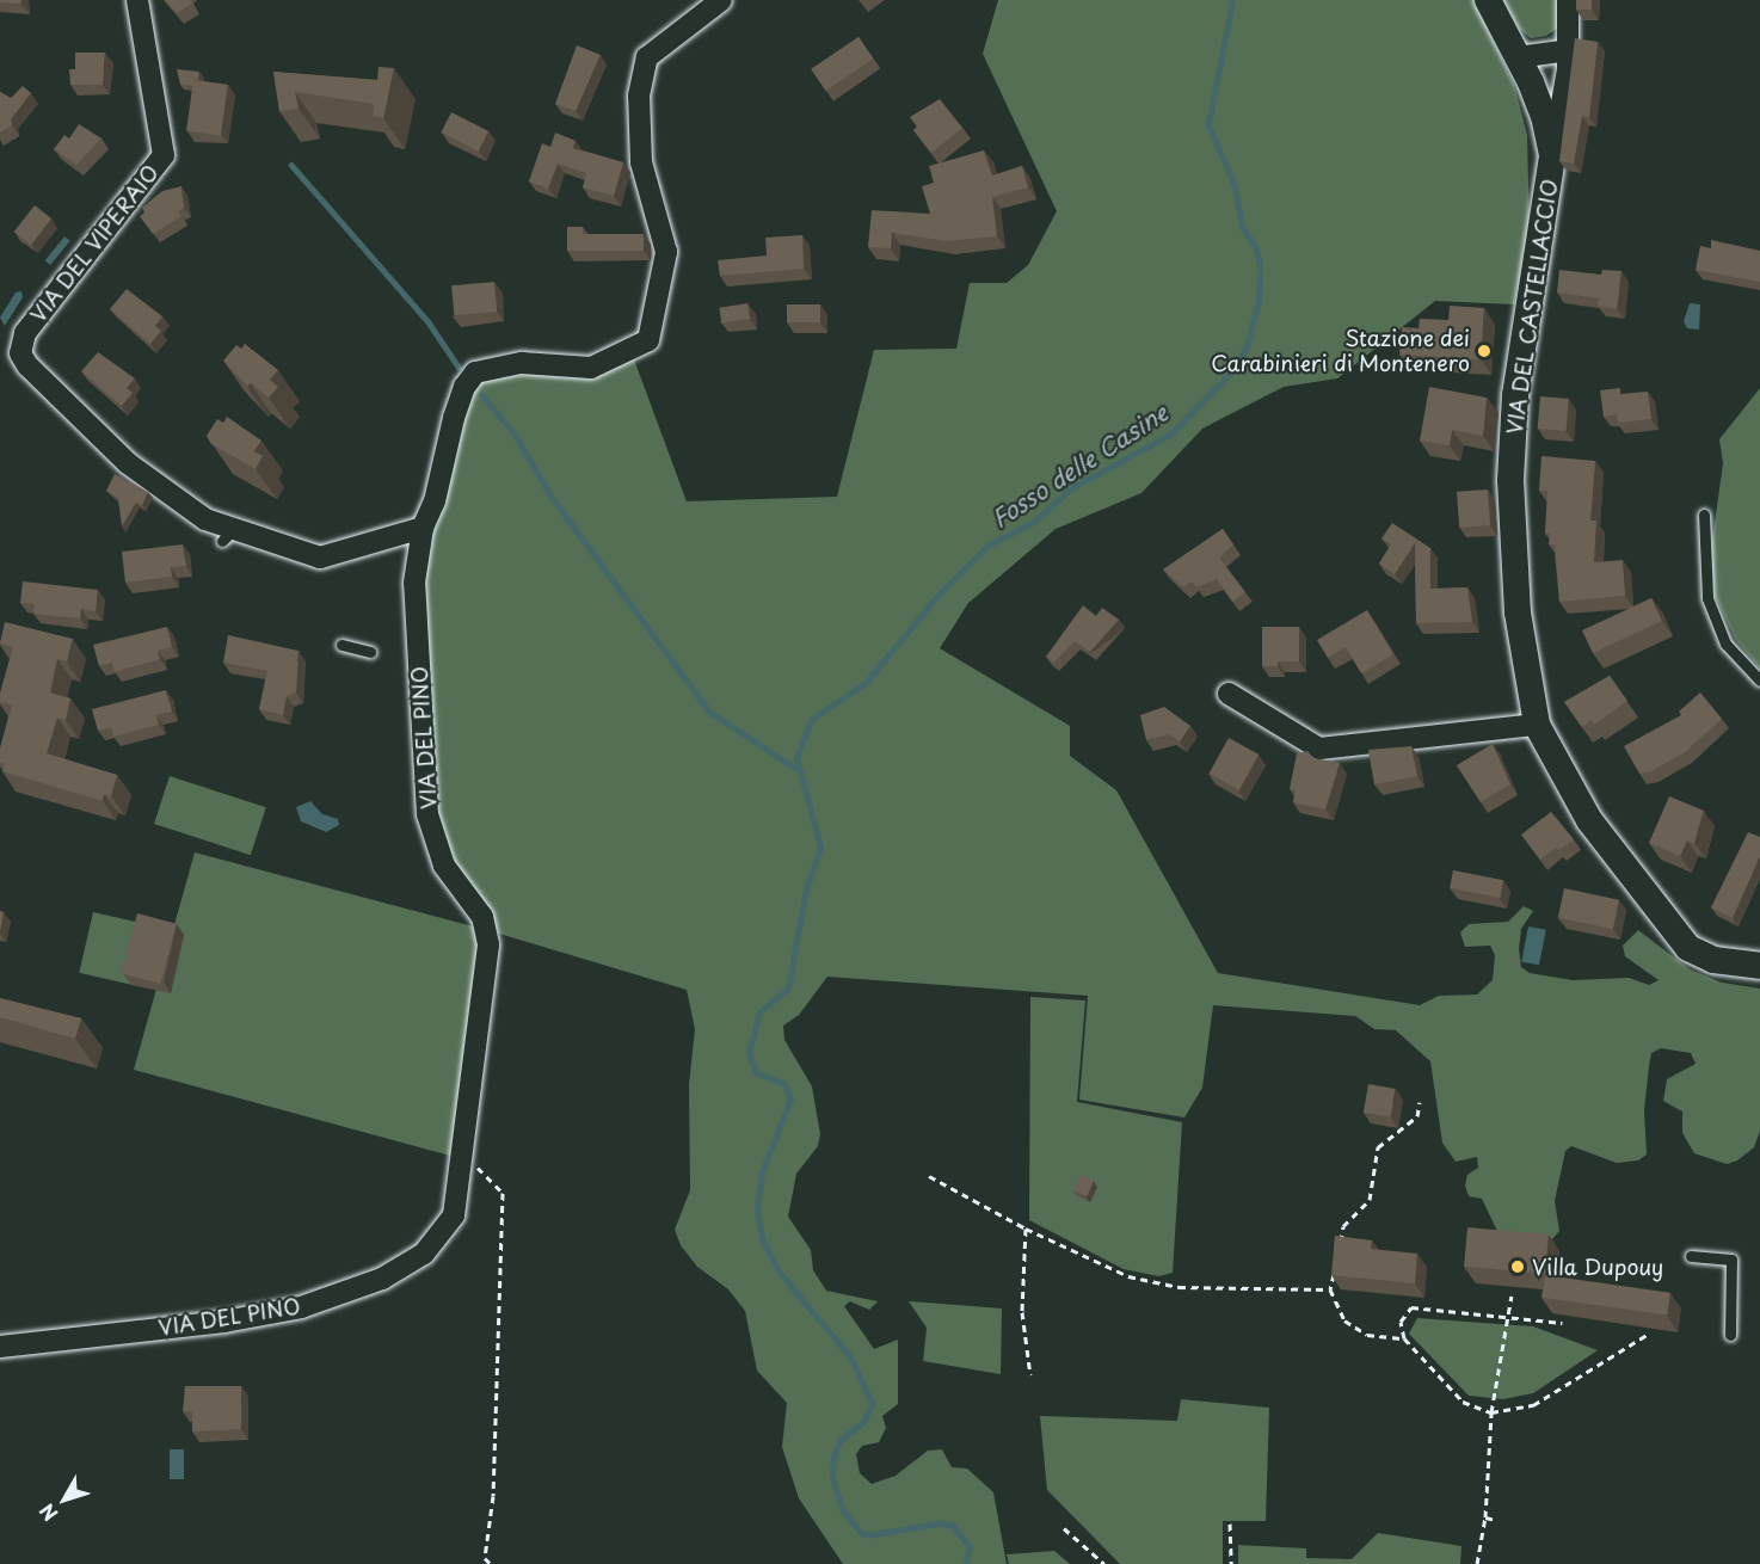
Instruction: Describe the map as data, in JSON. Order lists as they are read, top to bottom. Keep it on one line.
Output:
{"streets":{"street":["VIA DEL VIPERAIO","VIA DEL CASTELLACCIO","VIA DEL PINO"]},"crossings":[["VIA DEL VIPERAIO","VIA DEL PINO"]],"water":["Fosso delle Casine"],"places":["Stazione dei Carabinieri di Montenero","Villa Dupouy"],"north":"bottom left"}
